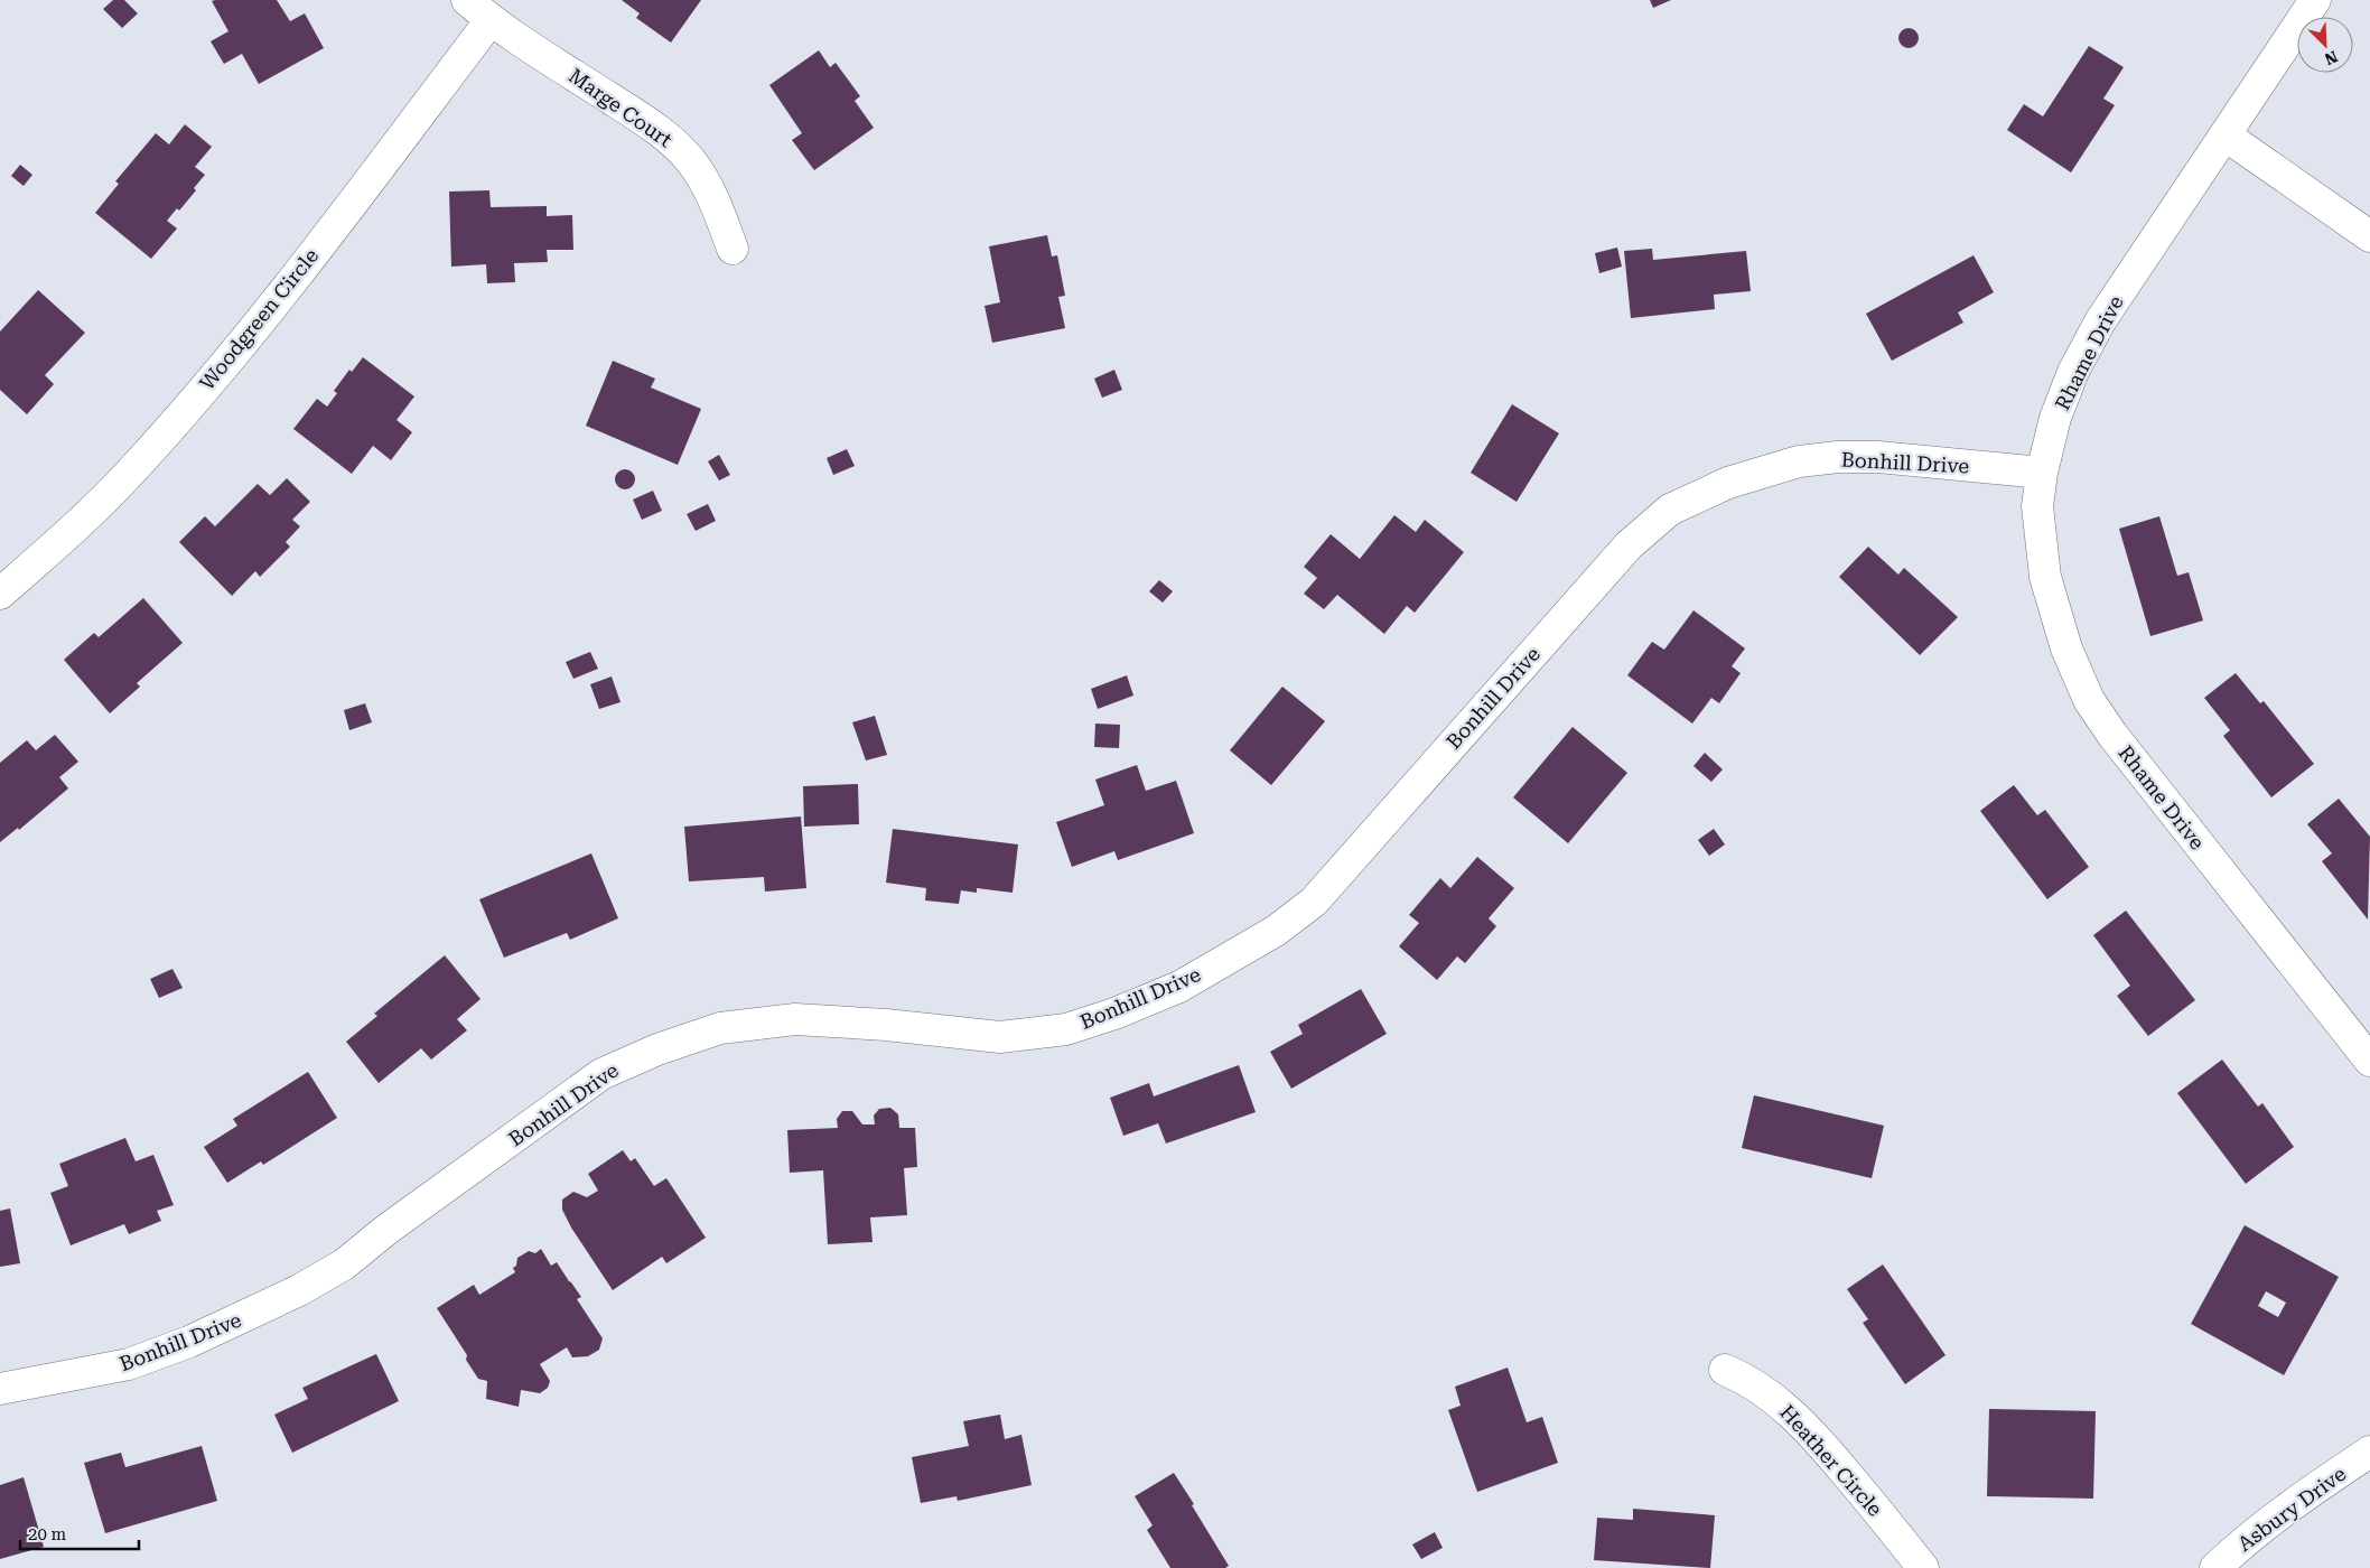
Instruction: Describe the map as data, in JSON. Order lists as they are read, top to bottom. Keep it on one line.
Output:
{"streets":{"street":["Marge Court","Woodgreen Circle","Rhame Drive","Bonhill Drive","Heather Circle","Asbury Drive"]},"crossings":[["Marge Court","Woodgreen Circle"],["Rhame Drive","Bonhill Drive"]],"scale_bar":"20 m","north":"bottom right"}
